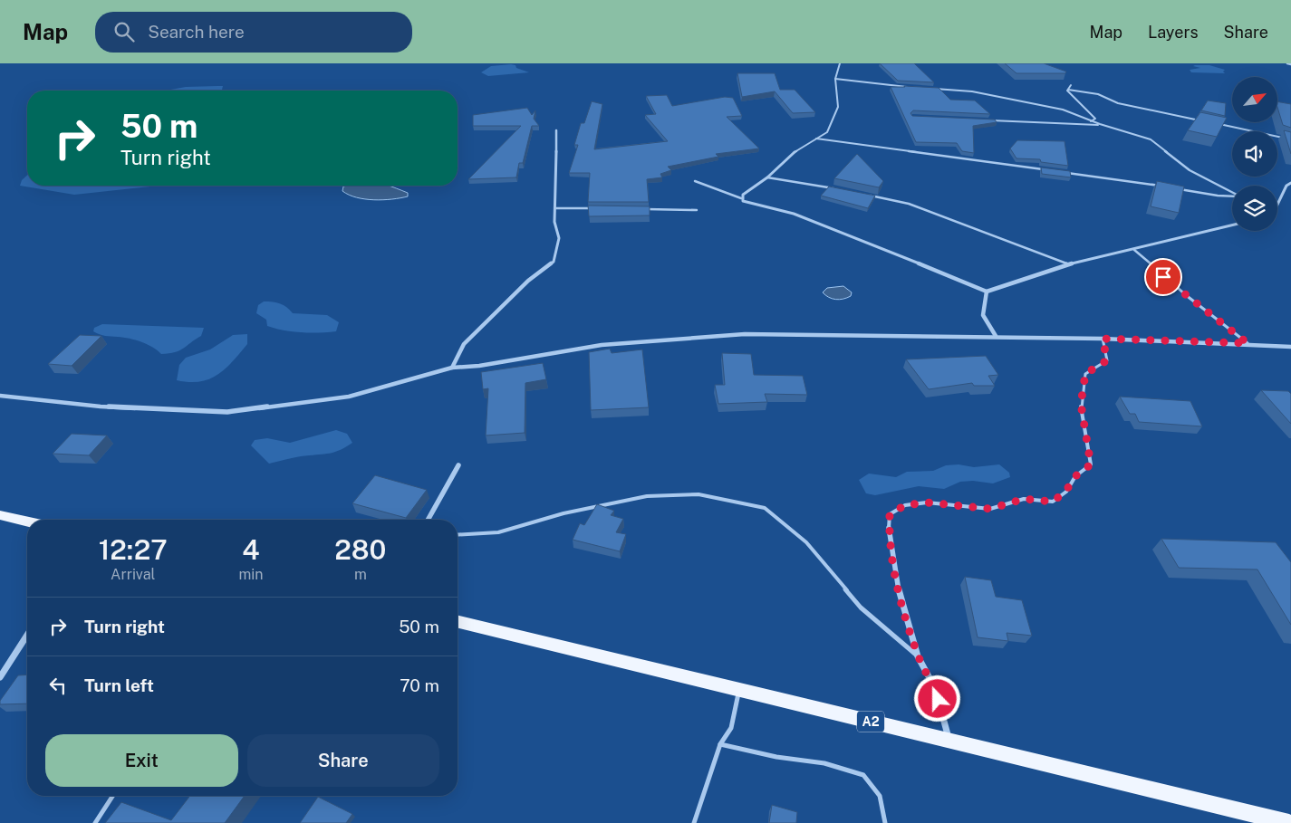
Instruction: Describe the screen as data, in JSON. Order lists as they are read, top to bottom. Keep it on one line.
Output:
{"streets":{"main road":["A2"]},"north":"top right","page":{"header":"Map","search":"Search here","nav":["Map","Layers","Share"],"turn":["50 m","Turn right"],"eta":["12:27","Arrival","4","min","280","m"],"list":[{"name":"Turn right","value":"50 m"},{"name":"Turn left","value":"70 m"}],"buttons":["Exit","Share"]}}
